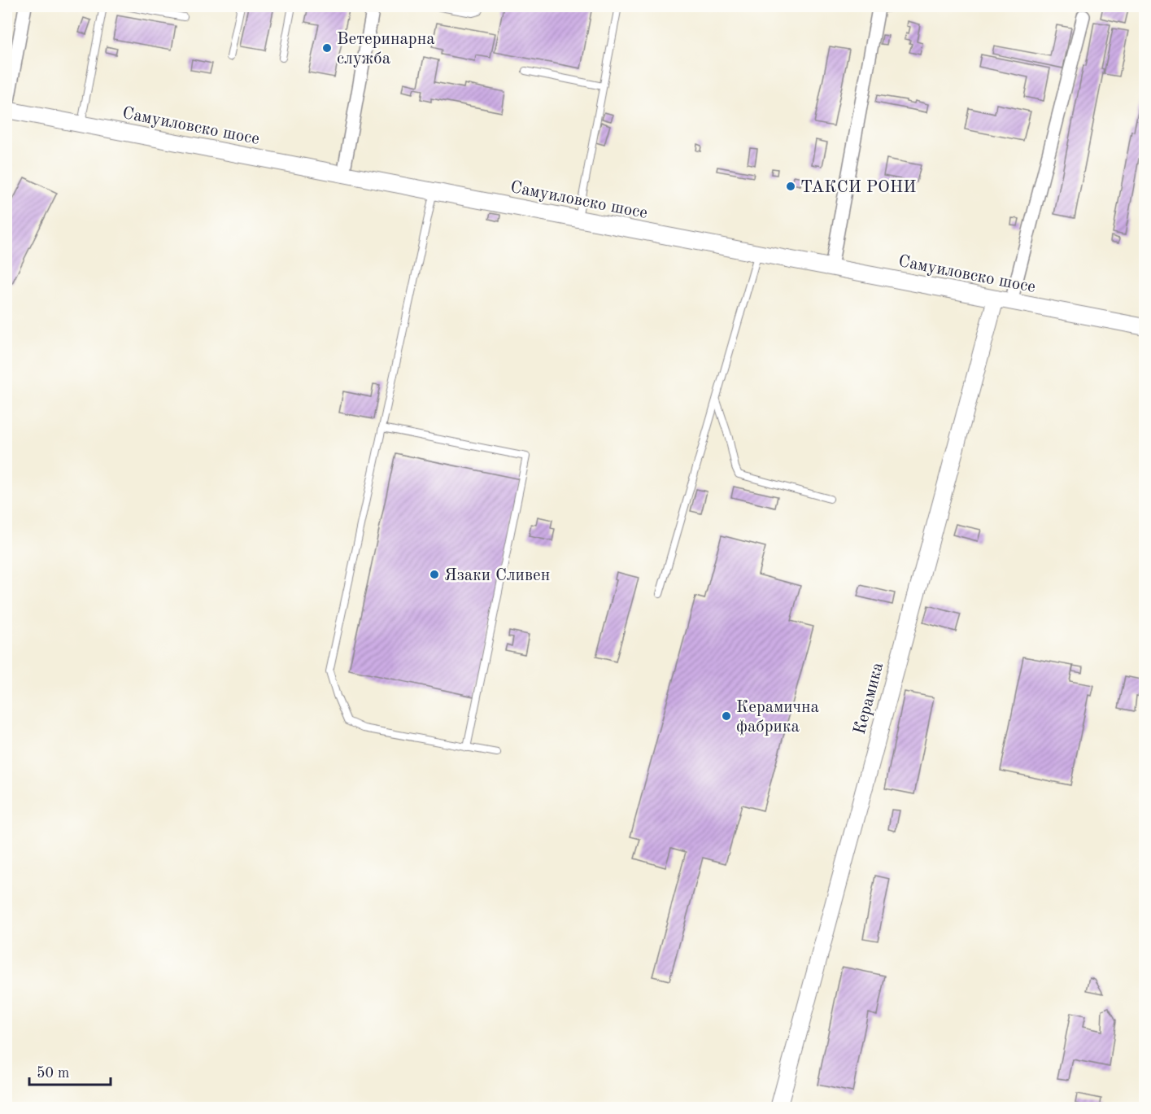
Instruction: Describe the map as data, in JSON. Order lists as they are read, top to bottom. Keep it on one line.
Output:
{"streets":{"street":["Самуиловско шосе","Керамика"]},"crossings":[["Самуиловско шосе","Керамика"]],"places":["Ветеринарна служба","ТАКСИ РОНИ","Язаки Сливен","Керамична фабрика"],"scale_bar":"50 m"}
